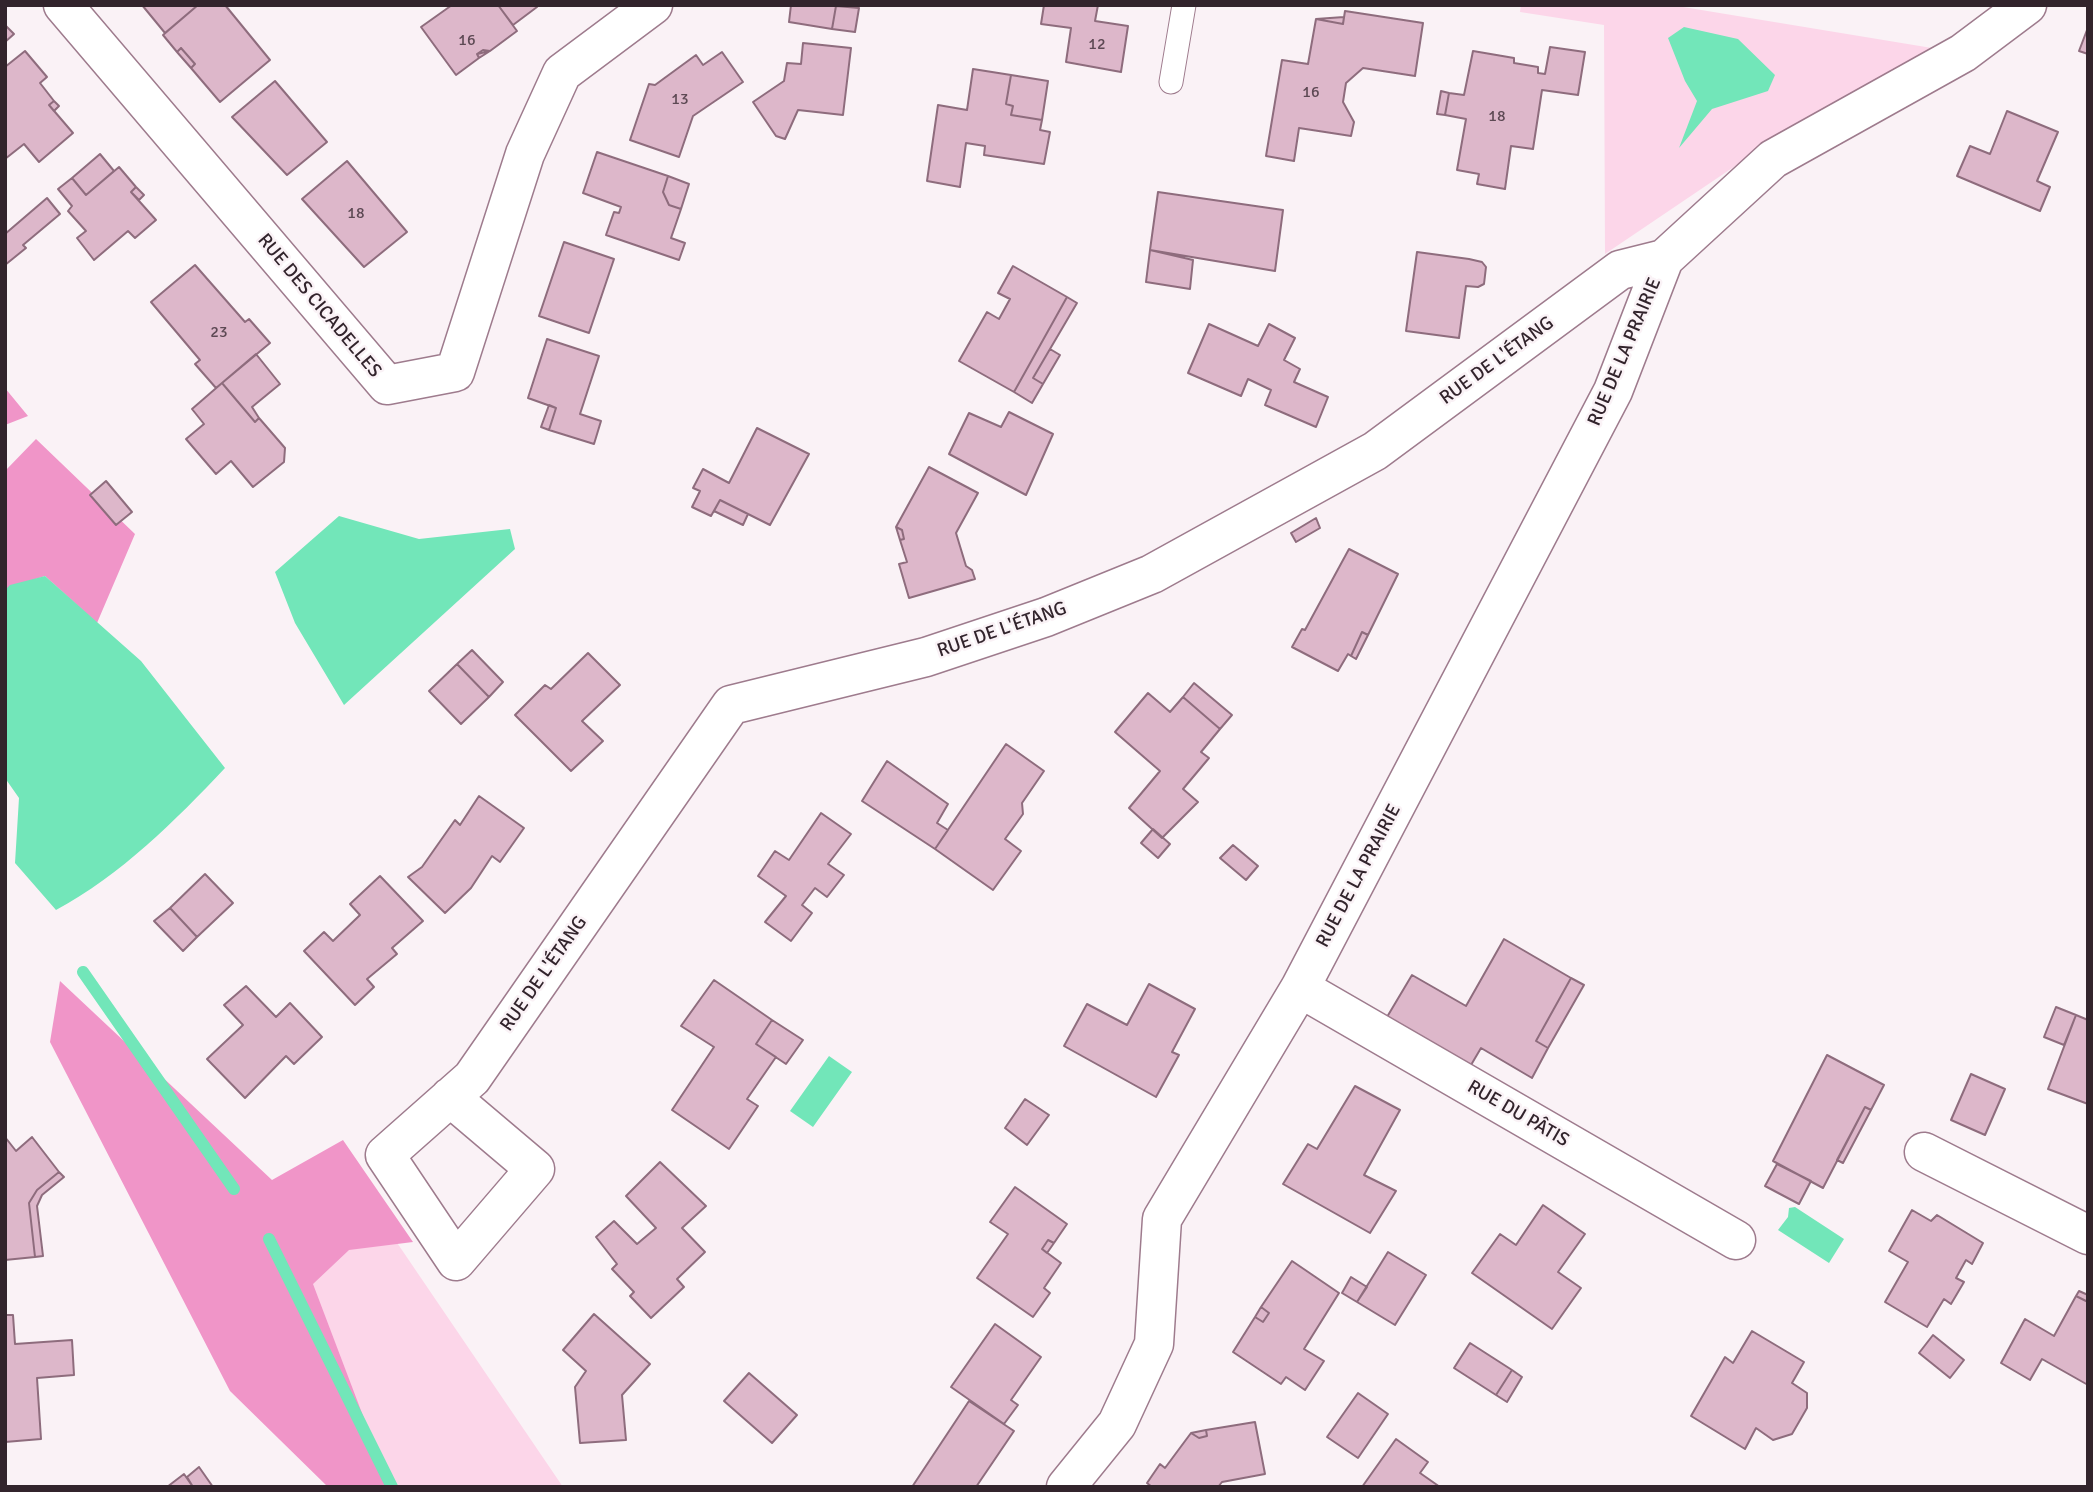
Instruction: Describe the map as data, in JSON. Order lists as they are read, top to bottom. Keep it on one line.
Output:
{"streets":{"street":["RUE DES CICADELLES","RUE DE LA PRAIRIE","RUE DE L'ÉTANG","RUE DU PÂTIS"]},"crossings":[["RUE DE LA PRAIRIE","RUE DE L'ÉTANG"],["RUE DE LA PRAIRIE","RUE DU PÂTIS"]],"house_numbers":["16","12","16","13","18","18","23"]}
